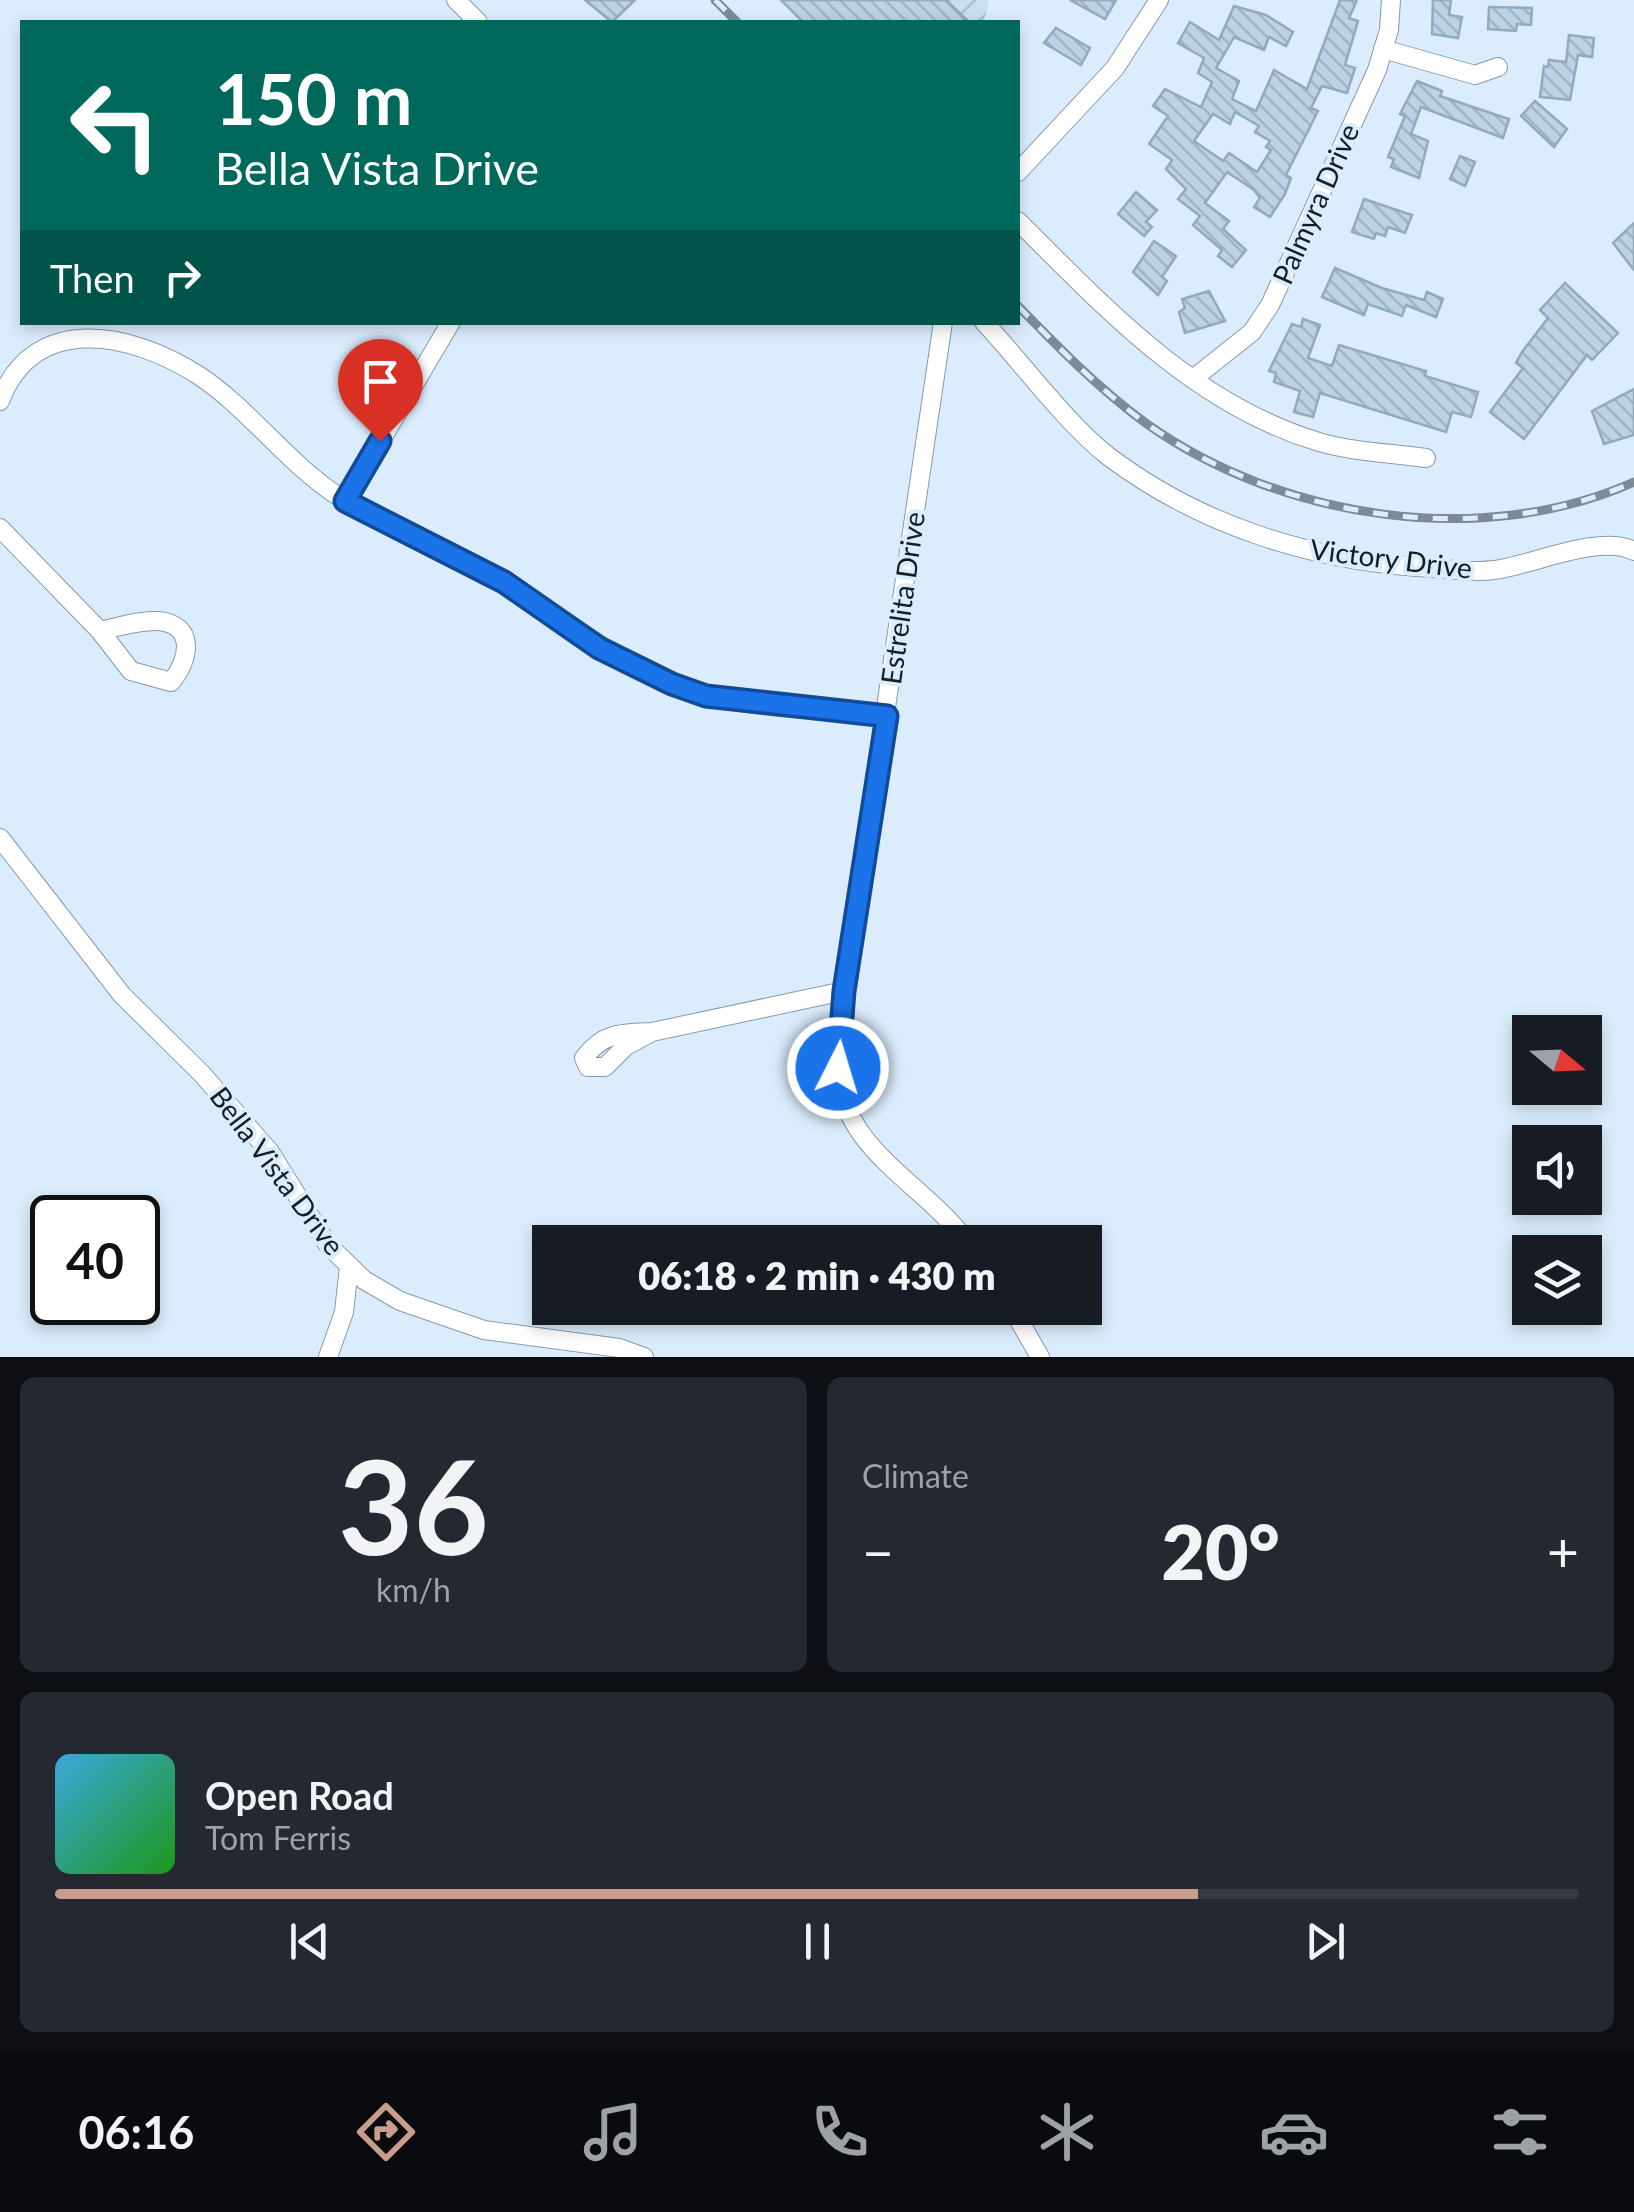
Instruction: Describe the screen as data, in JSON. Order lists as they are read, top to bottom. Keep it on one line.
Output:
{"streets":{"street":["Palmyra Drive","Victory Drive","Estrelita Drive","Bella Vista Drive"]},"north":"right","page":{"turn":["150 m","Bella Vista Drive"],"then":"Then","limit":"40","trip":"06:18 · 2 min · 430 m","tile":[["36","km/h"],"Climate"],"heat":["−","20°","+"],"song":["Open Road","Tom Ferris"],"tabs":"06:16"}}
